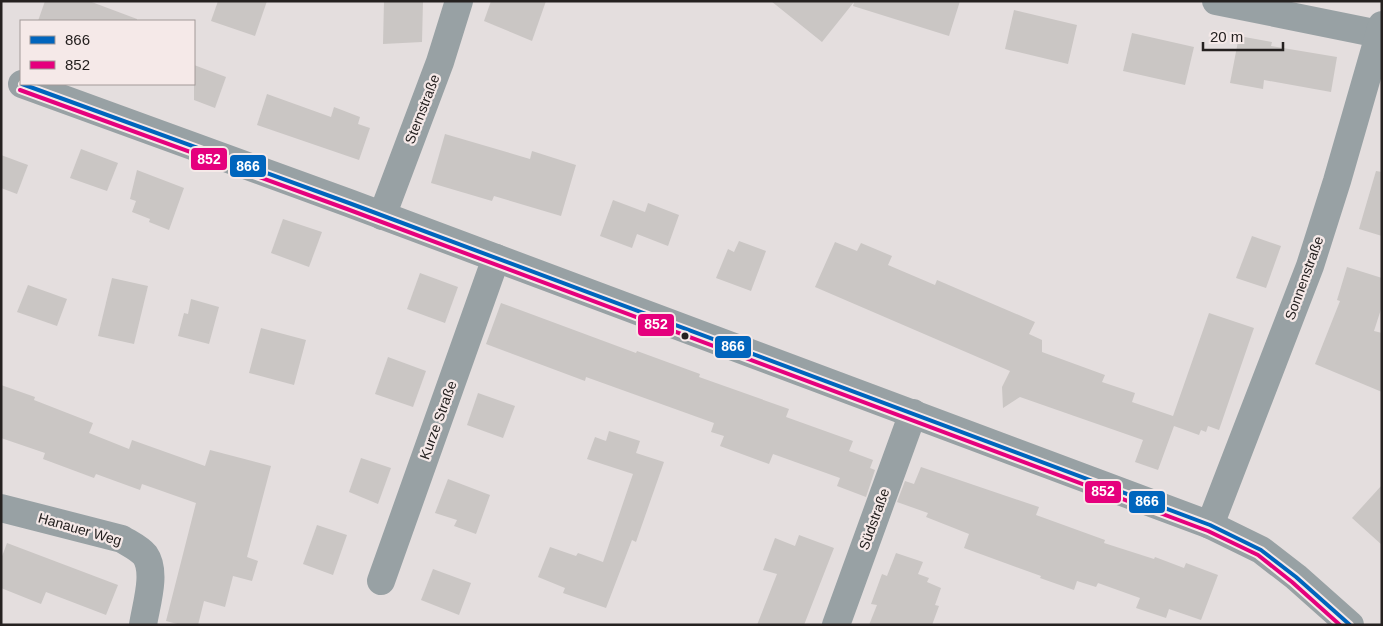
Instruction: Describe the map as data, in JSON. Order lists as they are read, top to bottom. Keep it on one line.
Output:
{"streets":{"street":["Sternstraße","Sonnenstraße","Kurze Straße","Südstraße","Hanauer Weg"]},"lines":["transit line 866","transit line 852"],"legend":["866","852"],"scale_bar":"20 m"}
